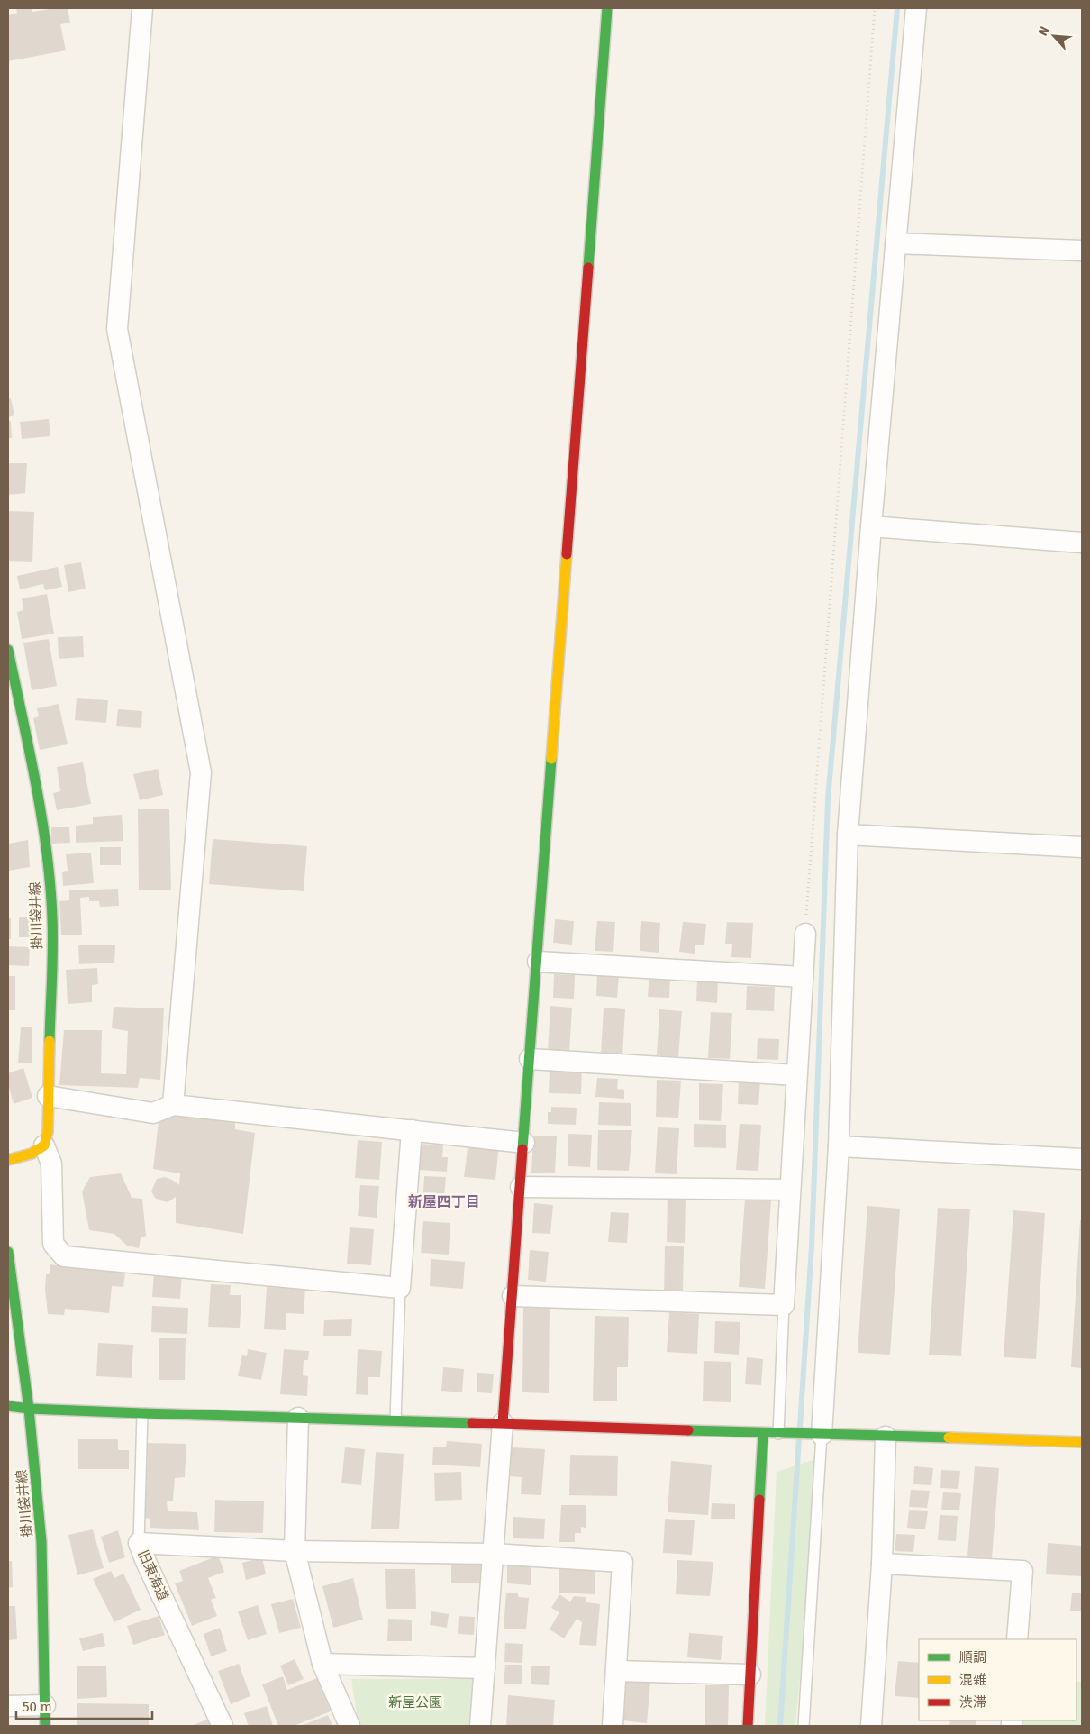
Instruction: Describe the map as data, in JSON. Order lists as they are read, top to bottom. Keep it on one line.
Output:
{"streets":{"street":["掛川袋井線","旧東海道"]},"districts":["新屋四丁目"],"parks":["新屋公園"],"legend":["順調","混雑","渋滞"],"scale_bar":"50 m","north":"top left"}
